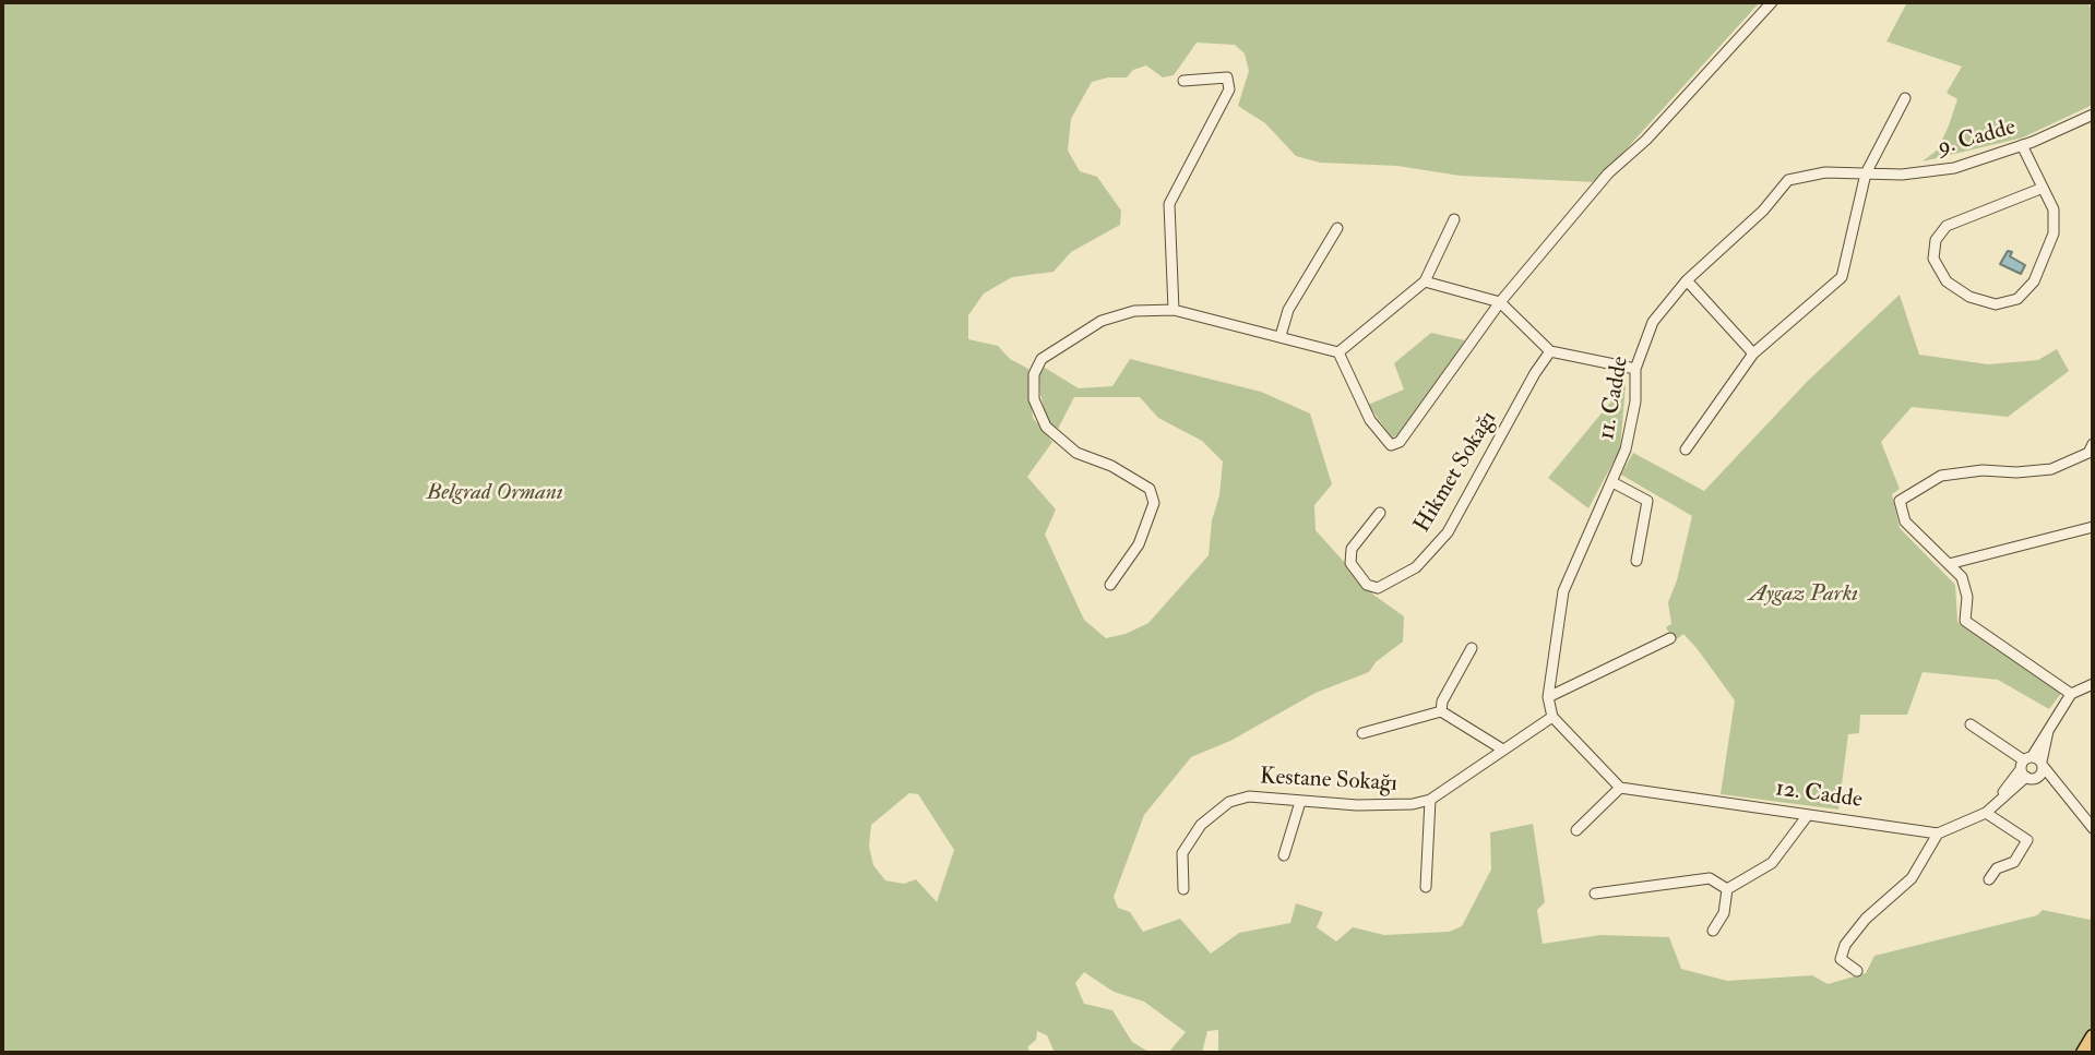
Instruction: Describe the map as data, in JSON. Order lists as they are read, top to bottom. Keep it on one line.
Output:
{"streets":{"street":["9. Cadde","11. Cadde","Hikmet Sokağı","Kestane Sokağı","12. Cadde"]},"crossings":[["9. Cadde","11. Cadde"]],"parks":["Belgrad Ormanı","Aygaz Parkı"]}
